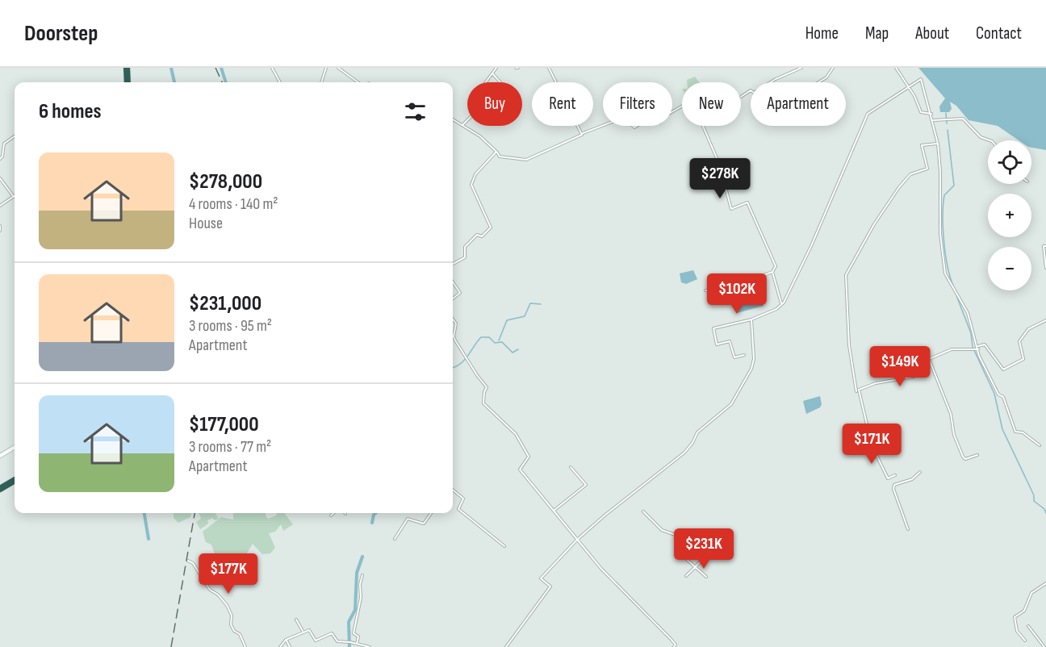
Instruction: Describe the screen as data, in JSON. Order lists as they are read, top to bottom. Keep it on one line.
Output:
{"page":{"header":"Doorstep","nav":["Home","Map","About","Contact"],"chip":["Buy","Rent","Filters","New","Apartment"],"heading":"6 homes","map_buttons":["+","−"],"list":[{"name":"$278,000","note":"4 rooms · 140 m² · House"},{"name":"$231,000","note":"3 rooms · 95 m² · Apartment"},{"name":"$177,000","note":"3 rooms · 77 m² · Apartment"}],"price":["$278K","$102K","$149K","$171K","$231K","$177K"]}}
